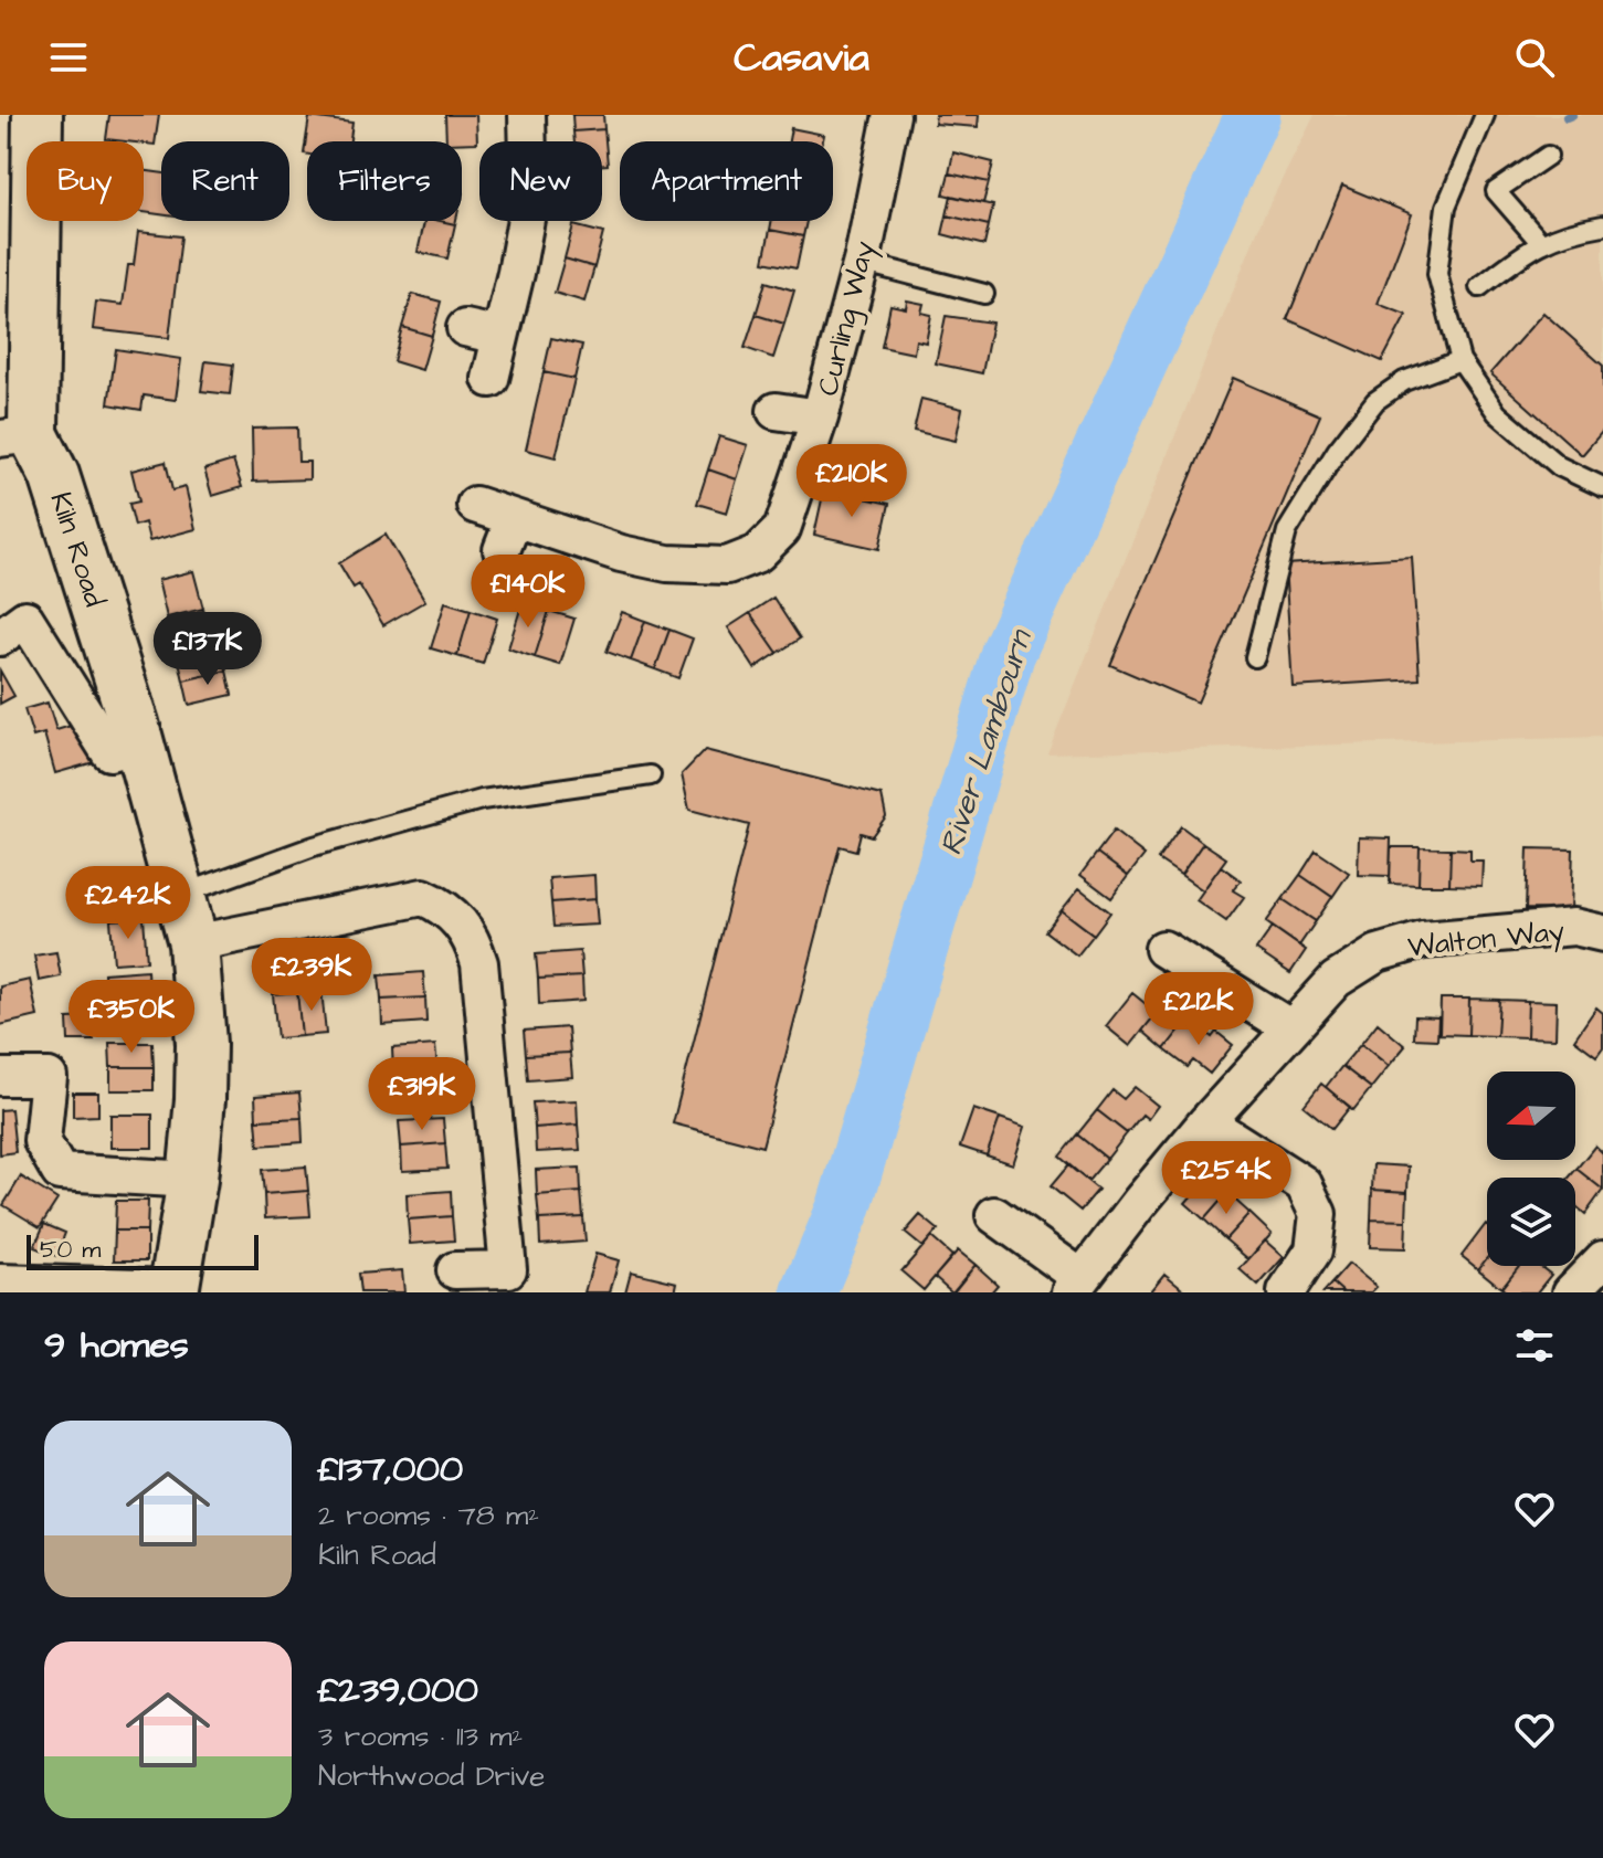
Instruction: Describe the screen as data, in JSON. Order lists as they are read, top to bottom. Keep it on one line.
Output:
{"streets":{"street":["Curling Way","Kiln Road","Walton Way"]},"water":["River Lambourn"],"scale_bar":"50 m","north":"left","page":{"header":"Casavia","chip":["Buy","Rent","Filters","New","Apartment"],"price":["£210K","£140K","£137K","£242K","£239K","£212K","£350K","£319K","£254K"],"scale":"50 m","heading":"9 homes","list":[{"name":"£137,000","note":"2 rooms · 78 m² · Kiln Road"},{"name":"£239,000","note":"3 rooms · 113 m² · Northwood Drive"}]}}
